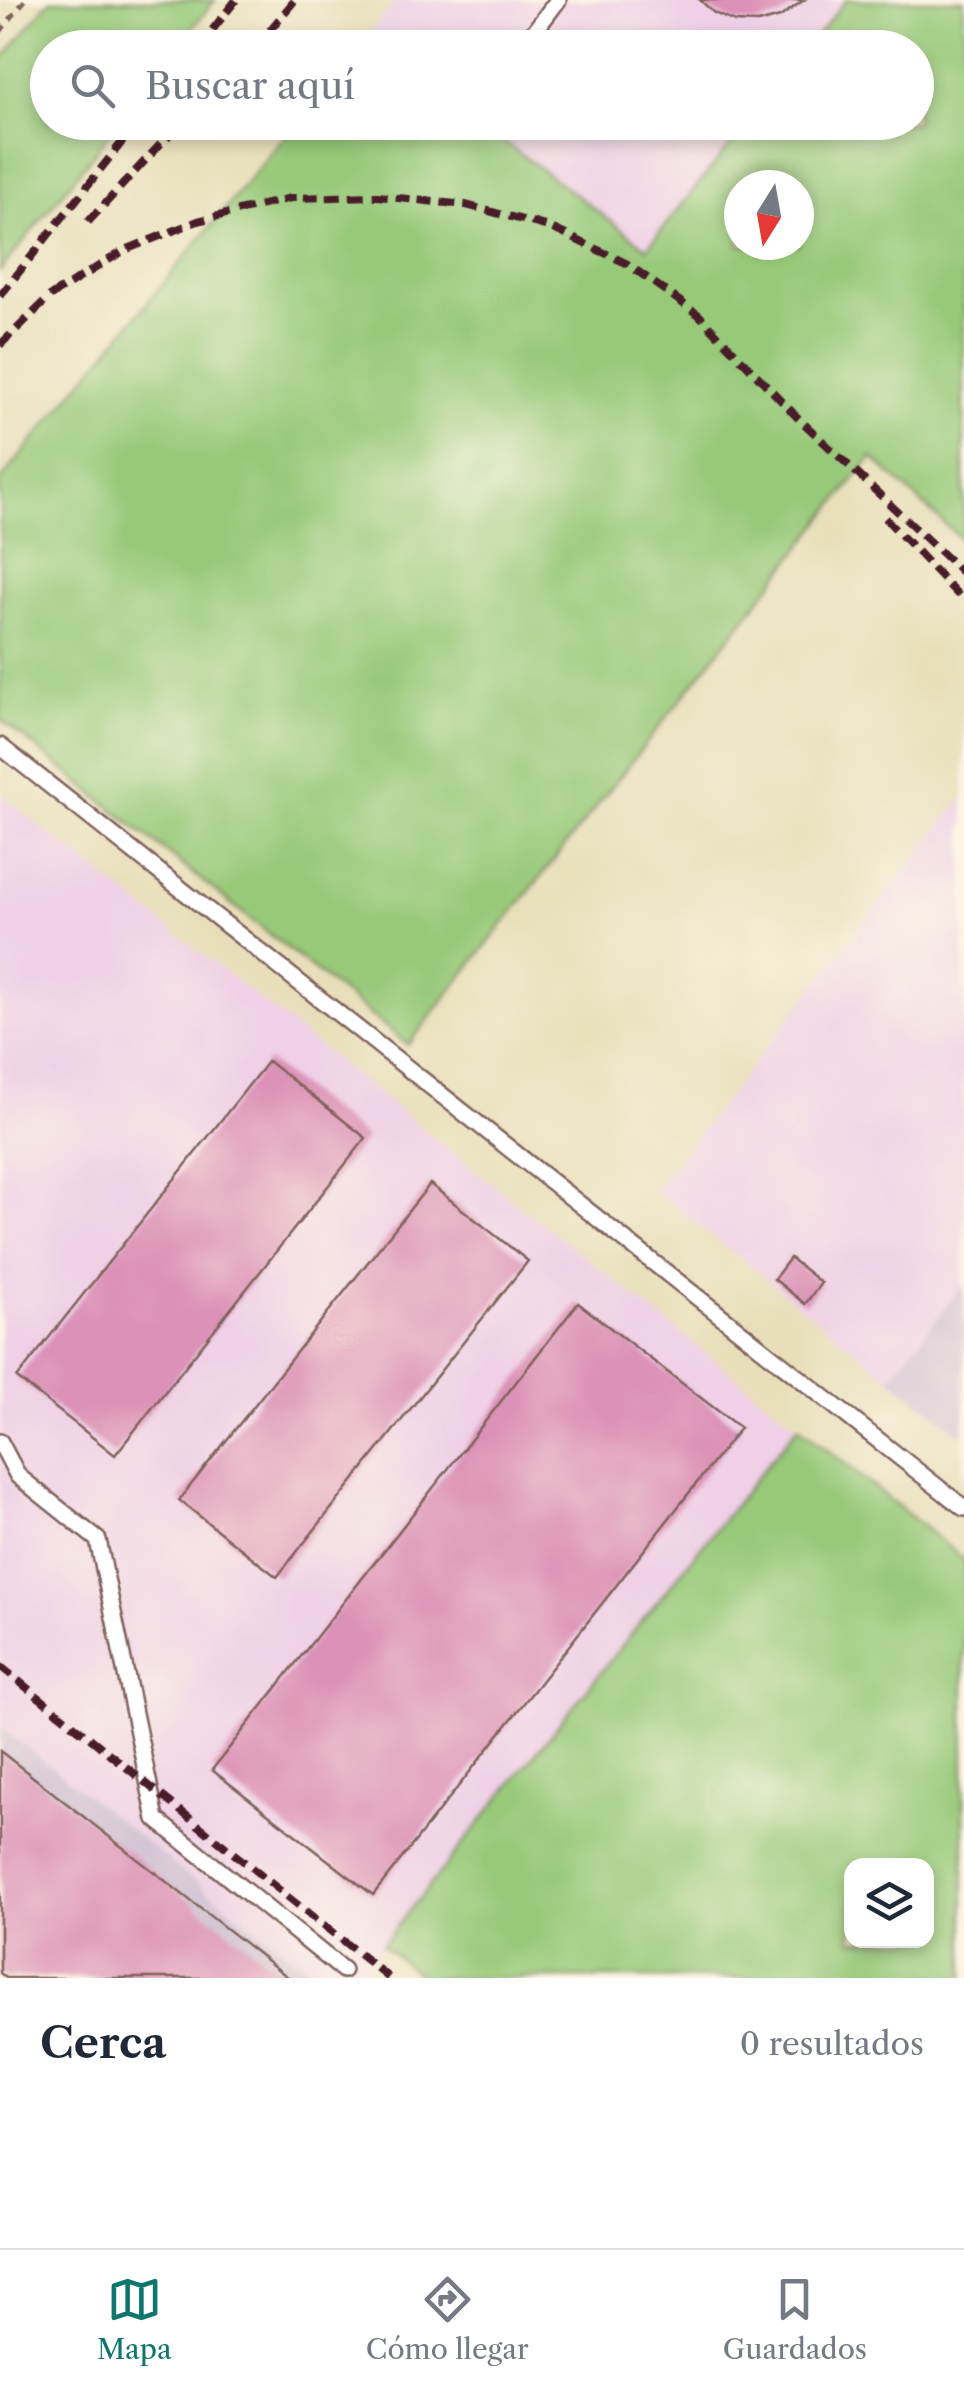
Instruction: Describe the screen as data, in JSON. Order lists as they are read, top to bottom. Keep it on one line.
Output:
{"north":"bottom","page":{"search":"Buscar aquí","heading":["Cerca","0 resultados"],"nav":["Mapa","Cómo llegar","Guardados"]}}
